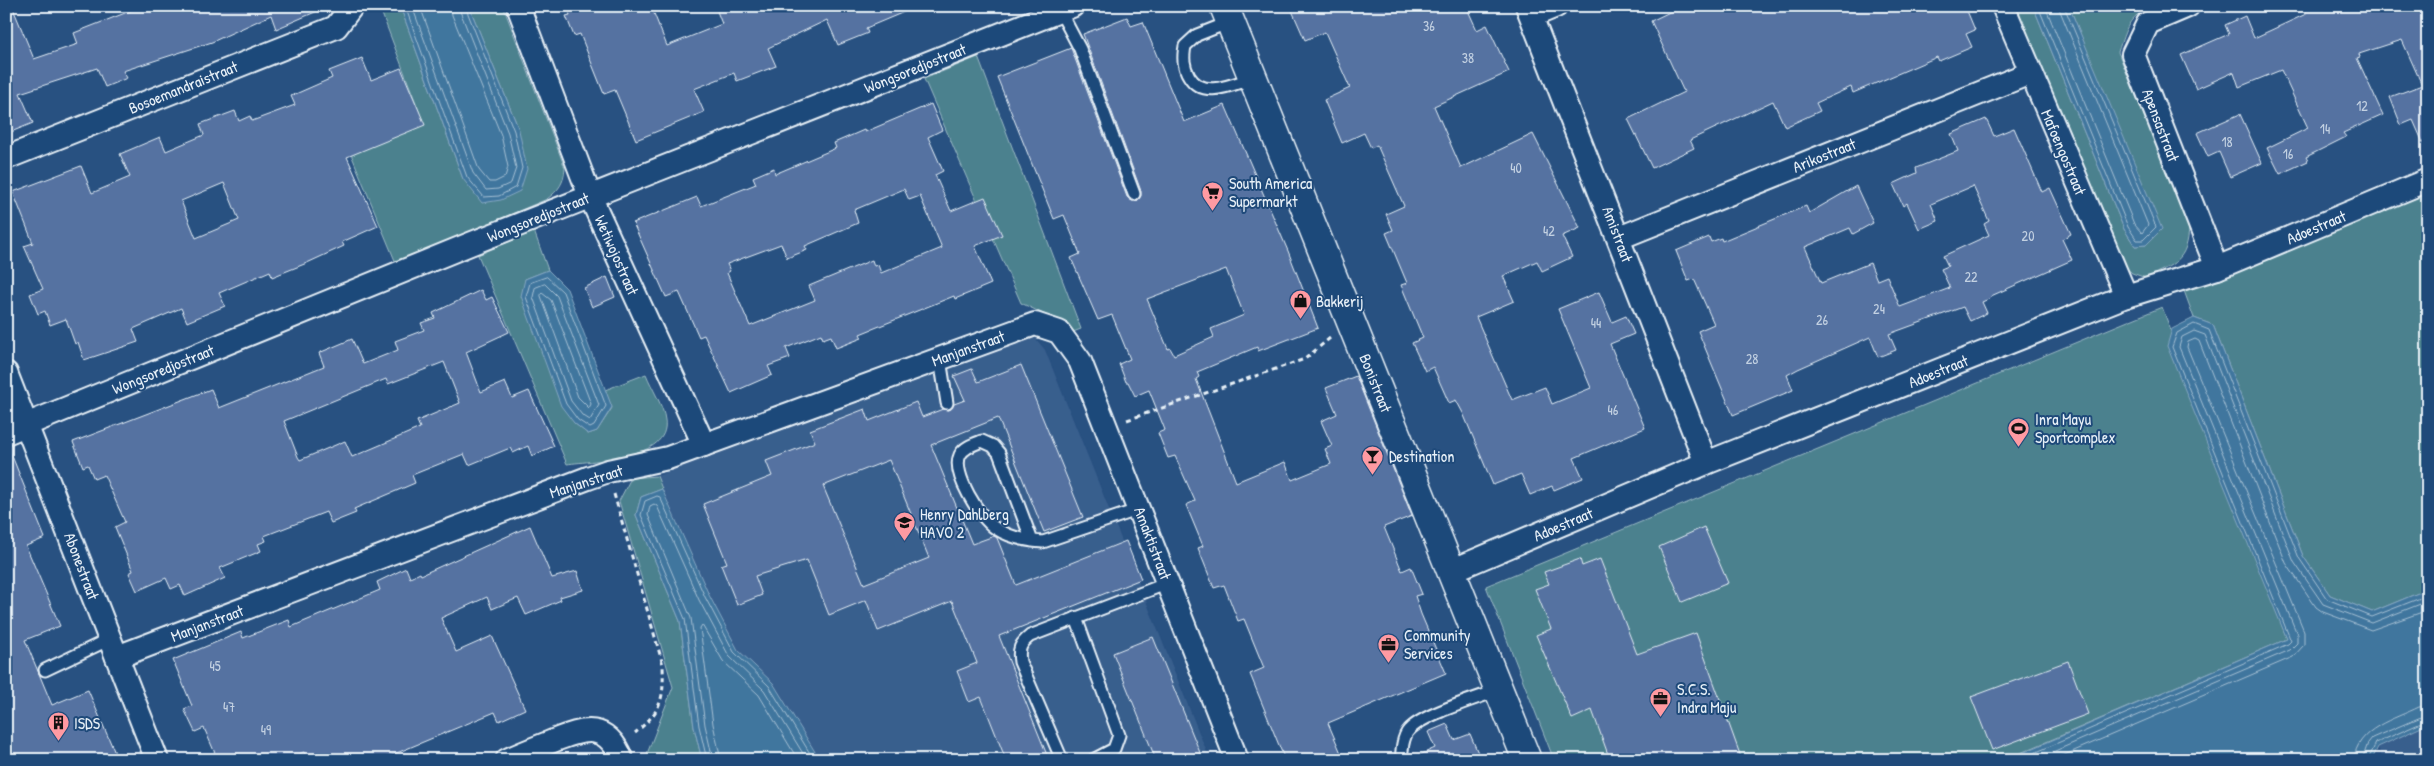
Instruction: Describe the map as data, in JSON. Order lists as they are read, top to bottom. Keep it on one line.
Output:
{"streets":{"street":["Wongsoredjostraat","Bosoemandraistraat","Apensastraat","Mafoengostraat","Arikostraat","Adoestraat","Amistraat","Wetiwojostraat","Manjanstraat","Bonistraat","Amaktistraat","Abonestraat"]},"crossings":[["Wongsoredjostraat","Wetiwojostraat"],["Wongsoredjostraat","Abonestraat"],["Apensastraat","Adoestraat"],["Mafoengostraat","Arikostraat"],["Mafoengostraat","Adoestraat"],["Arikostraat","Amistraat"],["Adoestraat","Amistraat"],["Adoestraat","Bonistraat"],["Wetiwojostraat","Manjanstraat"],["Manjanstraat","Amaktistraat"],["Manjanstraat","Abonestraat"]],"places":{"supermarket":["South America Supermarkt"],"shop":["Bakkerij"],"sports":["Inra Mayu Sportcomplex"],"bar":["Destination"],"school or university":["Henry Dahlberg HAVO 2"],"office":["Community Services","S.C.S. Indra Maju"],"building":["ISDS"]},"house_numbers":["36","38","12","14","18","16","40","42","20","22","24","26","44","28","46","45","47","49"]}
